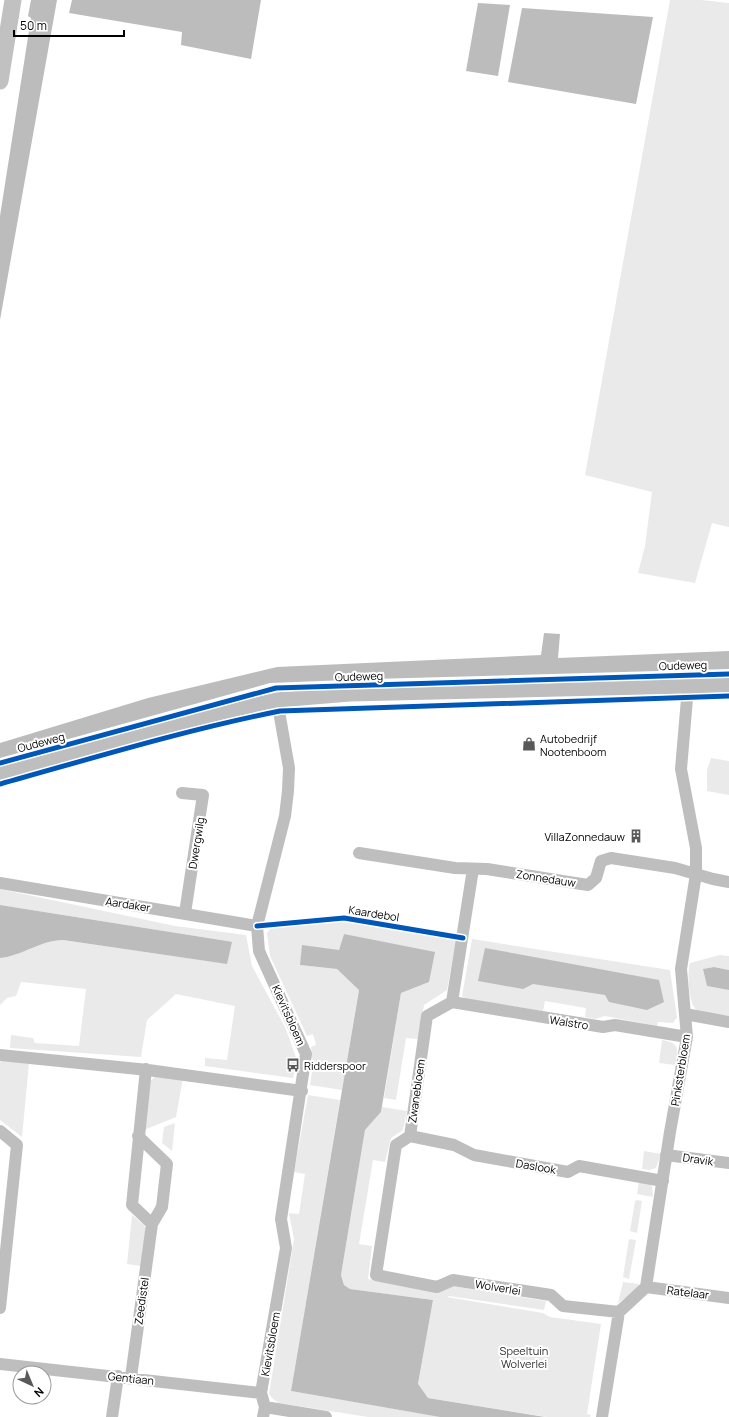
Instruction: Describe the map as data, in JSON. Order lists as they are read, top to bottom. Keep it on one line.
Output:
{"streets":{"street":["Oudeweg","Dwergwilg","Zonnedauw","Aardaker","Kievitsbloem","Walstro","Pinksterbloem","Zwanebloem","Dravik","Daslook","Wolverlei","Ratelaar","Zeedistel","Gentiaan"],"cycle path":["Kaardebol"]},"crossings":[["Oudeweg","Kievitsbloem"],["Oudeweg","Pinksterbloem"],["Dwergwilg","Aardaker"],["Zonnedauw","Pinksterbloem"],["Aardaker","Kievitsbloem"],["Kievitsbloem","Gentiaan"],["Walstro","Pinksterbloem"],["Walstro","Zwanebloem"],["Pinksterbloem","Dravik"],["Pinksterbloem","Daslook"],["Pinksterbloem","Ratelaar"],["Zwanebloem","Daslook"],["Zwanebloem","Wolverlei"],["Zeedistel","Gentiaan"]],"parks":["Speeltuin Wolverlei"],"places":{"shop":["Autobedrijf Nootenboom"],"building":["VillaZonnedauw"],"bus stop":["Ridderspoor"]},"scale_bar":"50 m","north":"bottom right"}
